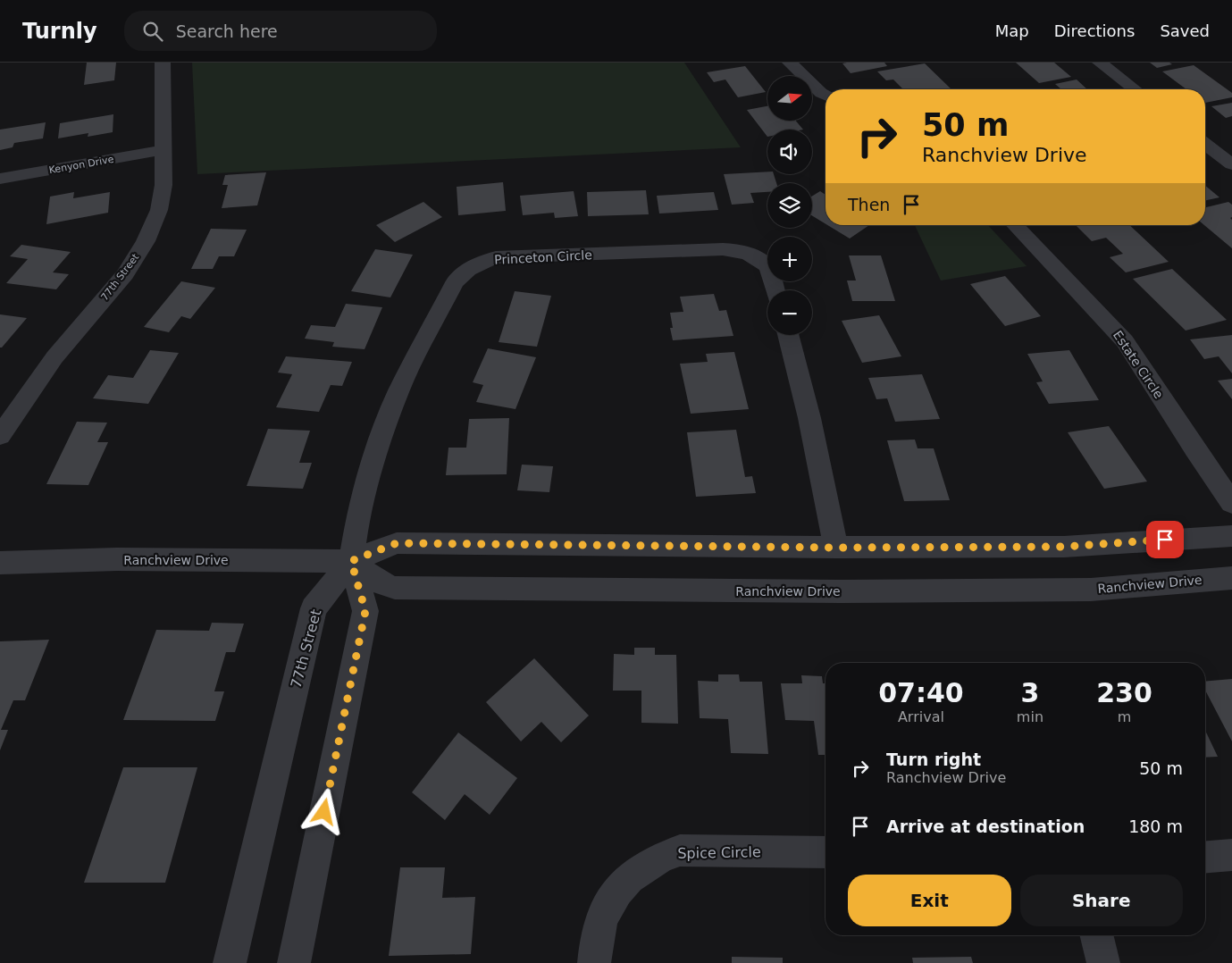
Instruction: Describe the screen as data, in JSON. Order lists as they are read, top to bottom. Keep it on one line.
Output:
{"streets":{"street":["Kenyon Drive","Princeton Circle","77th Street","Estate Circle","Ranchview Drive","Spice Circle"]},"crossings":[["Kenyon Drive","77th Street"],["Princeton Circle","77th Street"],["Princeton Circle","Ranchview Drive"],["77th Street","Ranchview Drive"]],"north":"right","page":{"header":"Turnly","search":"Search here","nav":["Map","Directions","Saved"],"map_buttons":["+","−"],"turn":["50 m","Ranchview Drive"],"then":"Then","eta":["07:40","Arrival","3","min","230","m"],"list":[{"name":"Turn right","note":"Ranchview Drive","value":"50 m"},{"name":"Arrive at destination","value":"180 m"}],"buttons":["Exit","Share"]}}
